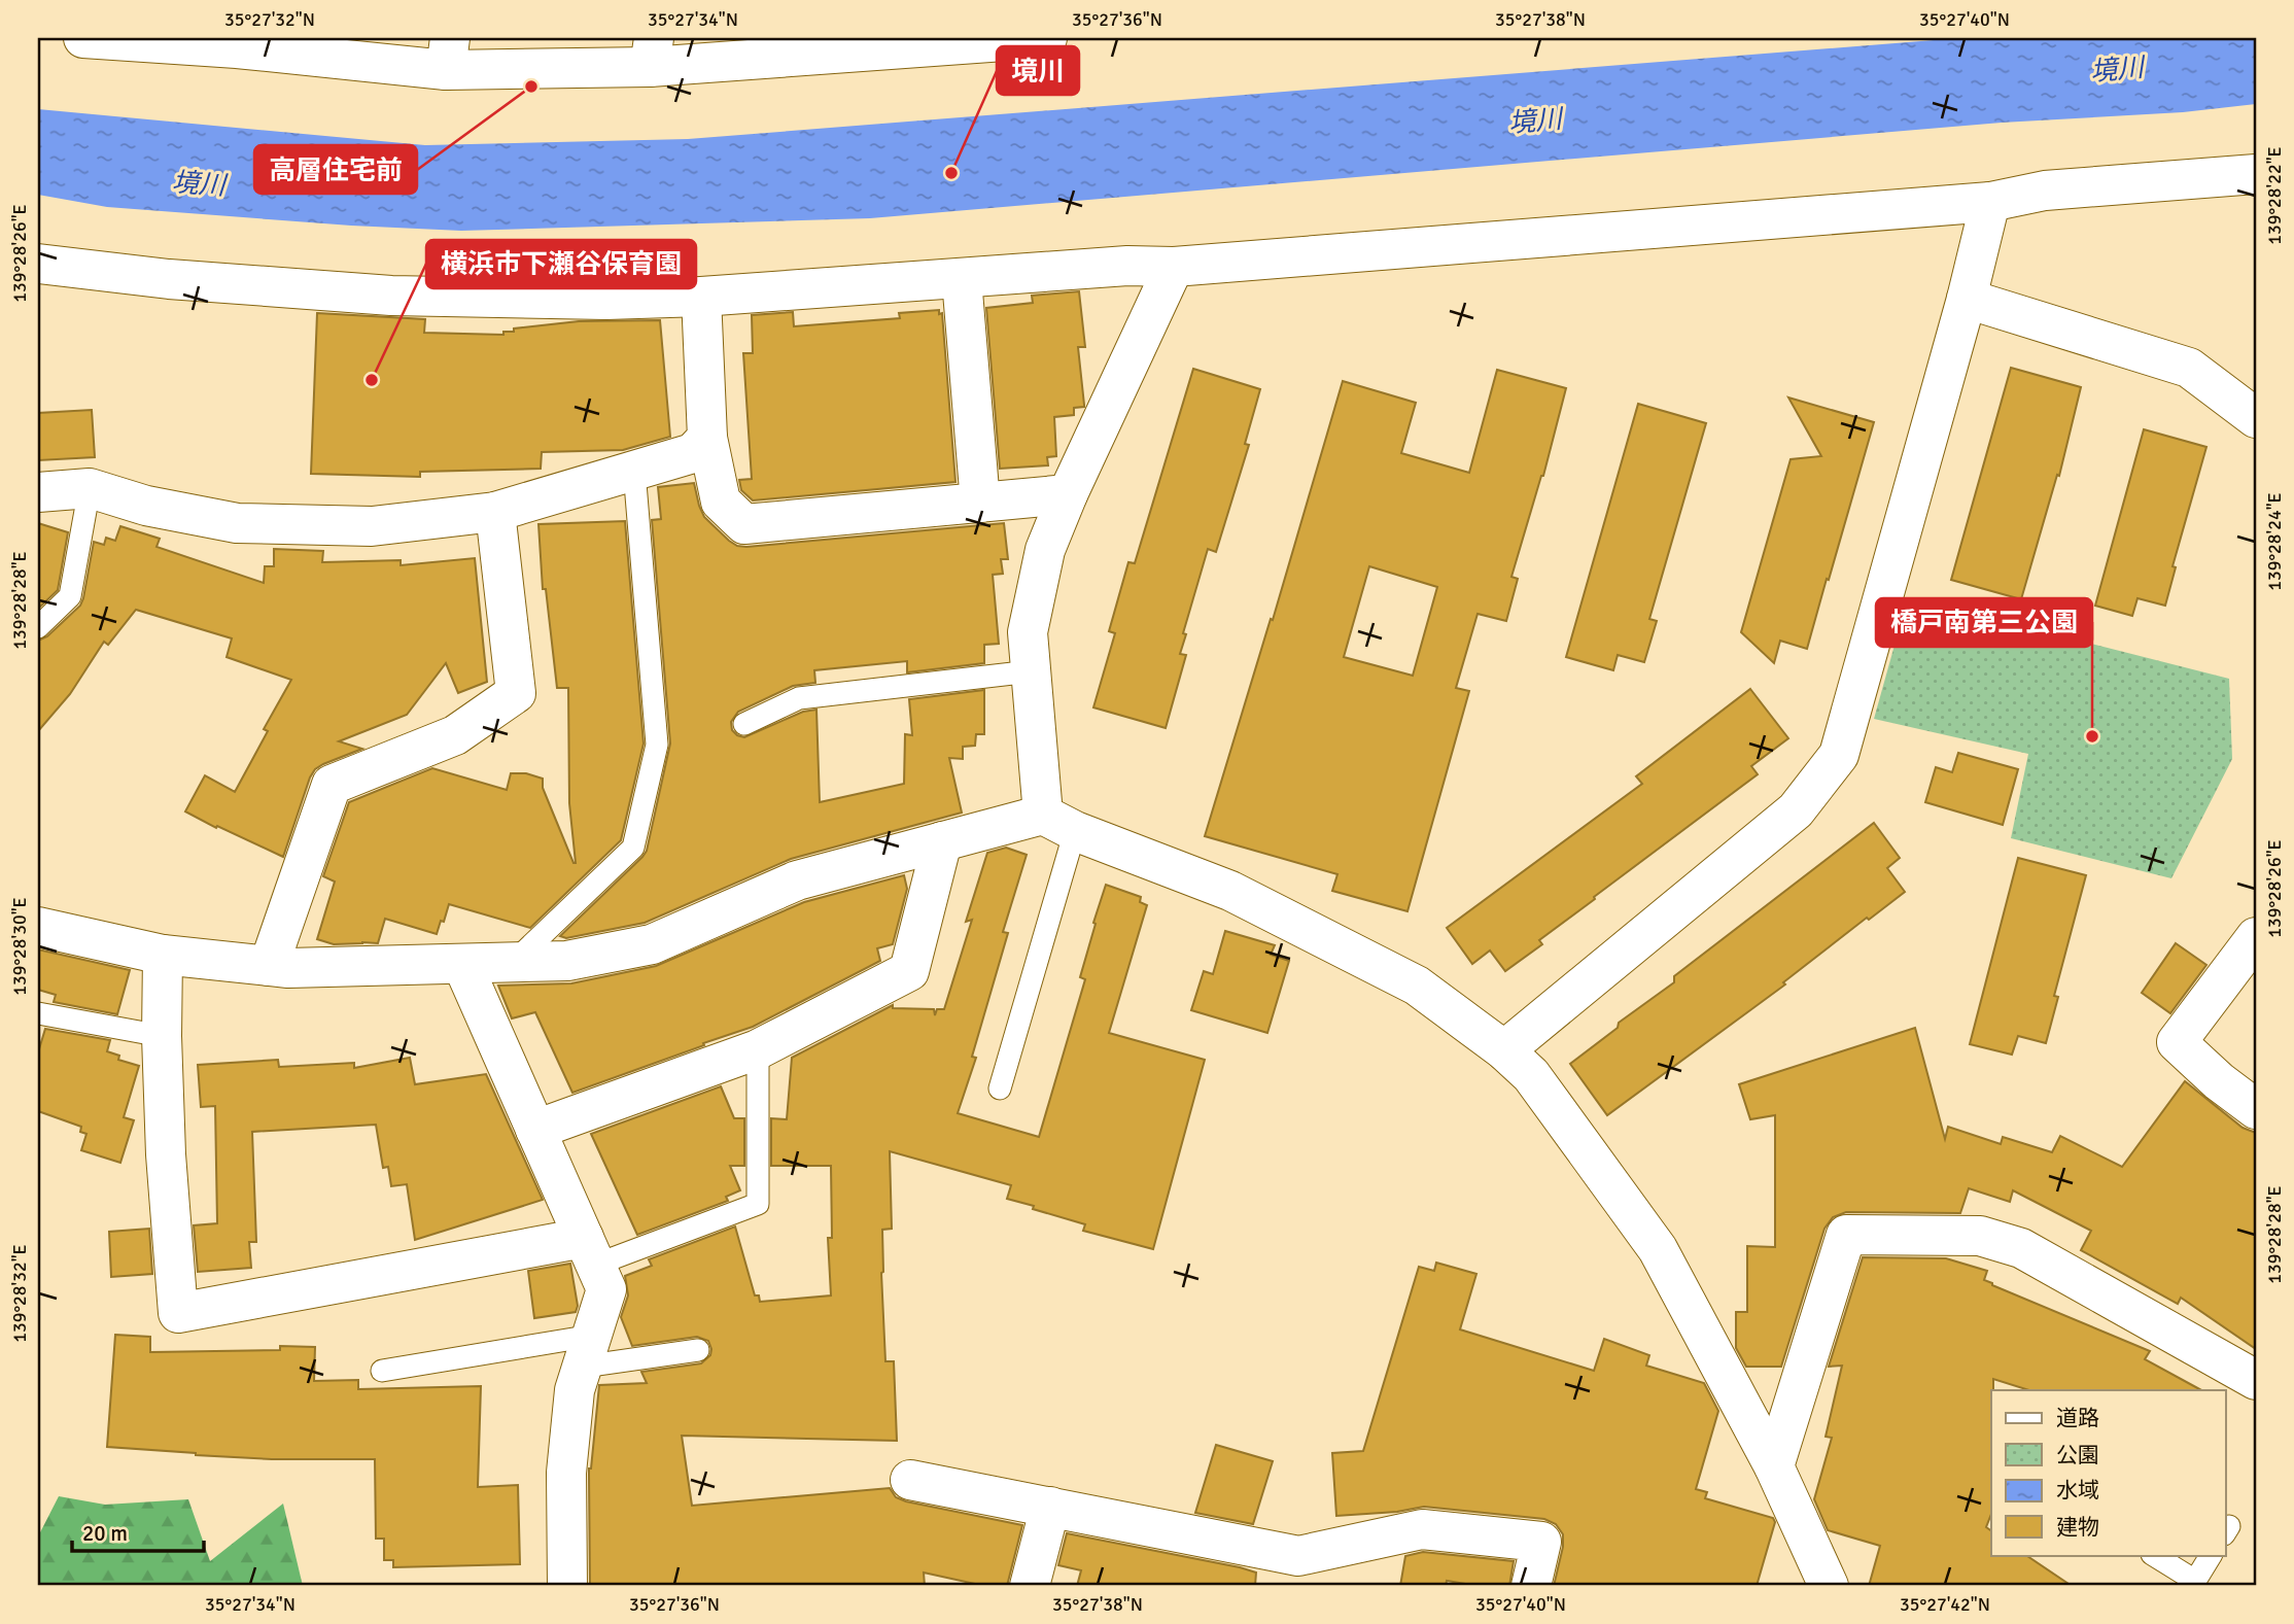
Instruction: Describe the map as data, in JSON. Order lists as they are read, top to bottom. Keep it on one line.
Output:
{"water":["境川"],"places":["高層住宅前","境川","横浜市下瀬谷保育園","橋戸南第三公園"],"legend":["道路","公園","水域","建物"],"scale_bar":"20 m","coordinates":["35°27'32\"N","35°27'34\"N","35°27'36\"N","35°27'38\"N","35°27'40\"N","139°28'22\"E","139°28'26\"E","139°28'24\"E","139°28'28\"E","139°28'30\"E","139°28'32\"E","35°27'42\"N"]}
